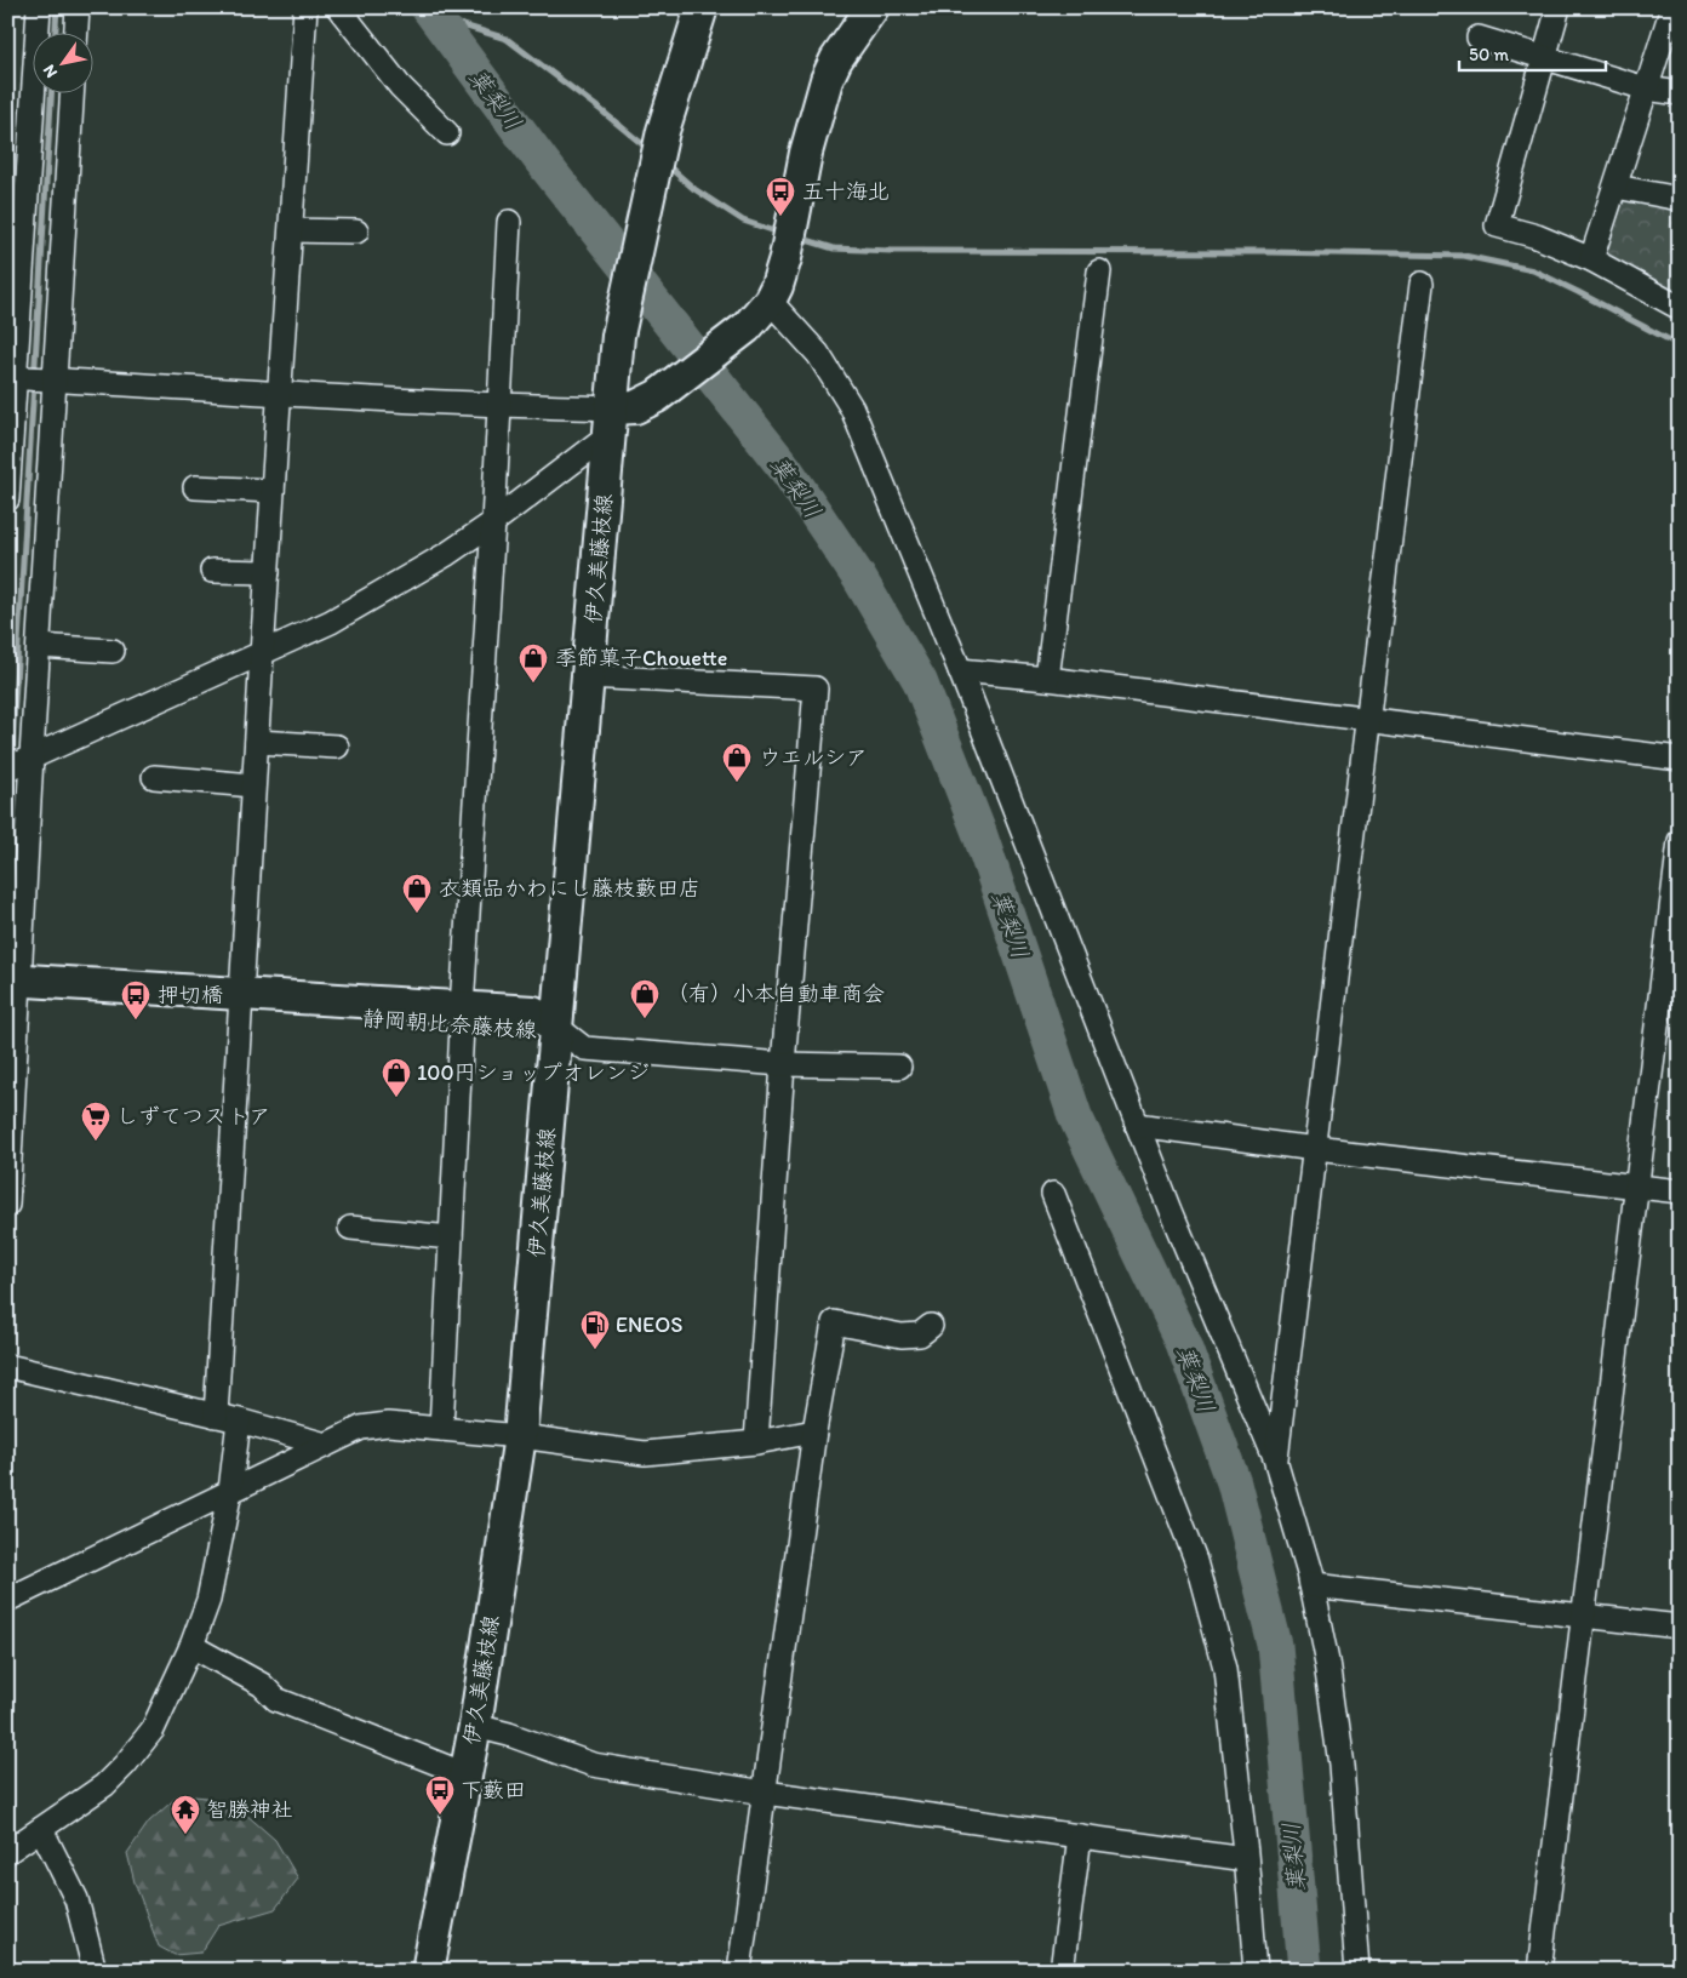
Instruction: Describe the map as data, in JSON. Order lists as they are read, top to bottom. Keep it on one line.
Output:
{"streets":{"main road":["伊久美藤枝線","静岡朝比奈藤枝線"]},"crossings":[["伊久美藤枝線","静岡朝比奈藤枝線"]],"water":["葉梨川"],"places":{"bus stop":["五十海北","押切橋","下藪田"],"shop":["季節菓子Chouette","ウエルシア","衣類品かわにし藤枝藪田店","（有）小本自動車商会","100円ショップオレンジ"],"supermarket":["しずてつストア"],"fuel station":["ENEOS"],"temple":["智勝神社"]},"scale_bar":"50 m","north":"bottom left"}
